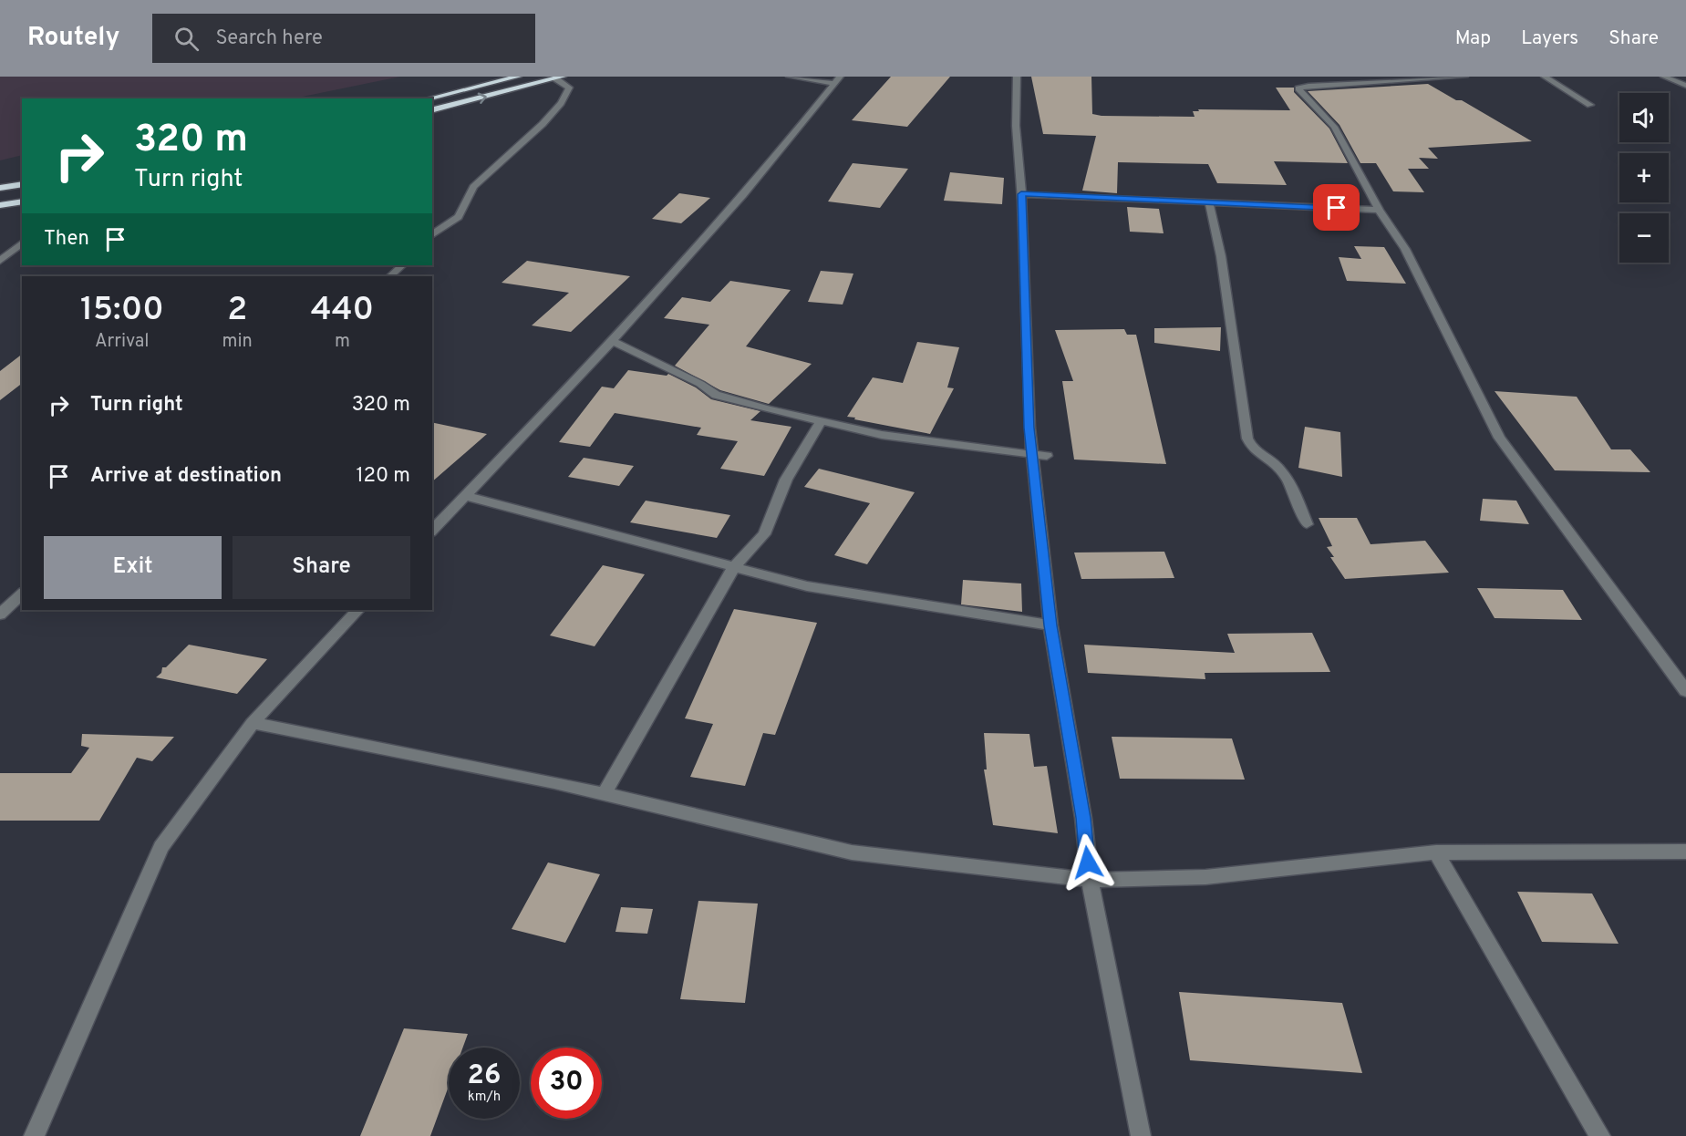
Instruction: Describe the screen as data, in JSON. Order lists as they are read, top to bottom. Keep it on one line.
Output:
{"page":{"header":"Routely","search":"Search here","nav":["Map","Layers","Share"],"map_buttons":["+","−"],"turn":["320 m","Turn right"],"then":"Then","eta":["15:00","Arrival","2","min","440","m"],"list":[{"name":"Turn right","value":"320 m"},{"name":"Arrive at destination","value":"120 m"}],"buttons":["Exit","Share"],"speed":"26 km/h","limit":"30"}}
